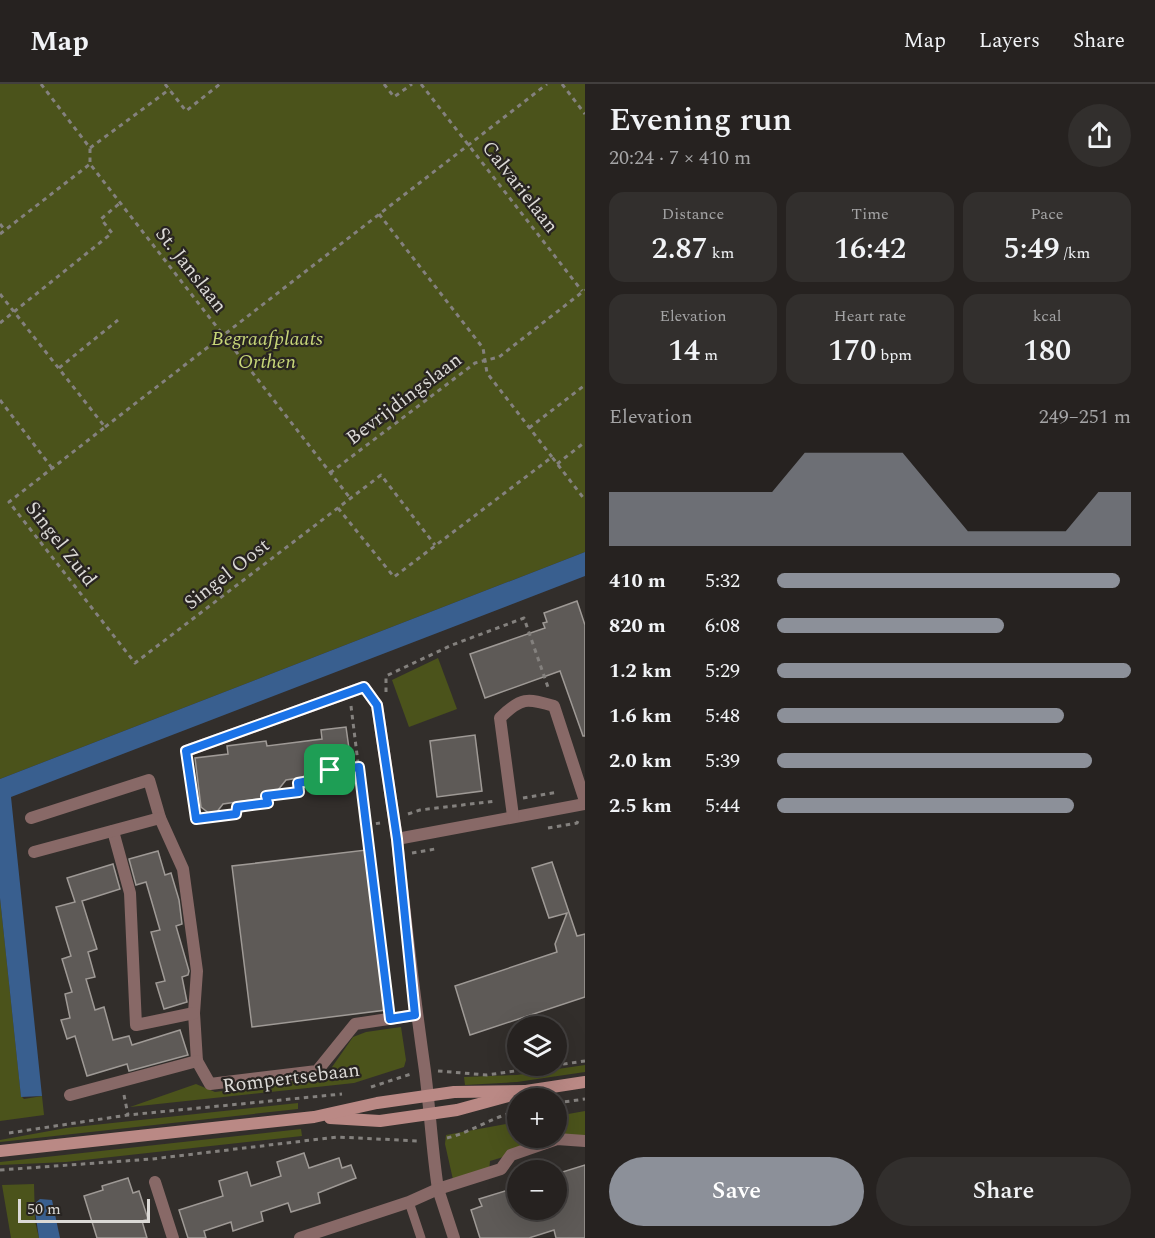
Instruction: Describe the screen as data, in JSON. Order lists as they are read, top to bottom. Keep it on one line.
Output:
{"streets":{"street":["Rompertsebaan"],"path":["Calvarielaan","St. Janslaan","Bevrijdingslaan","Singel Zuid","Singel Oost"]},"crossings":[["Calvarielaan","Bevrijdingslaan"],["Calvarielaan","Singel Zuid"],["St. Janslaan","Bevrijdingslaan"],["St. Janslaan","Singel Zuid"],["St. Janslaan","Singel Oost"],["Singel Zuid","Singel Oost"]],"parks":["Begraafplaats Orthen"],"scale_bar":"50 m","page":{"header":"Map","nav":["Map","Layers","Share"],"heading":["Evening run","20:24 · 7 × 410 m"],"stats":[["Distance","2.87 km"],["Time","16:42"],["Pace","5:49 /km"],["Elevation","14 m"],["Heart rate","170 bpm"],["kcal","180"]],"chart":["Elevation","249–251 m"],"list":[{"name":"410 m","note":"5:32"},{"name":"820 m","note":"6:08"},{"name":"1.2 km","note":"5:29"},{"name":"1.6 km","note":"5:48"},{"name":"2.0 km","note":"5:39"},{"name":"2.5 km","note":"5:44"}],"map_buttons":["+","−"],"buttons":["Save","Share"],"scale":"50 m"}}
